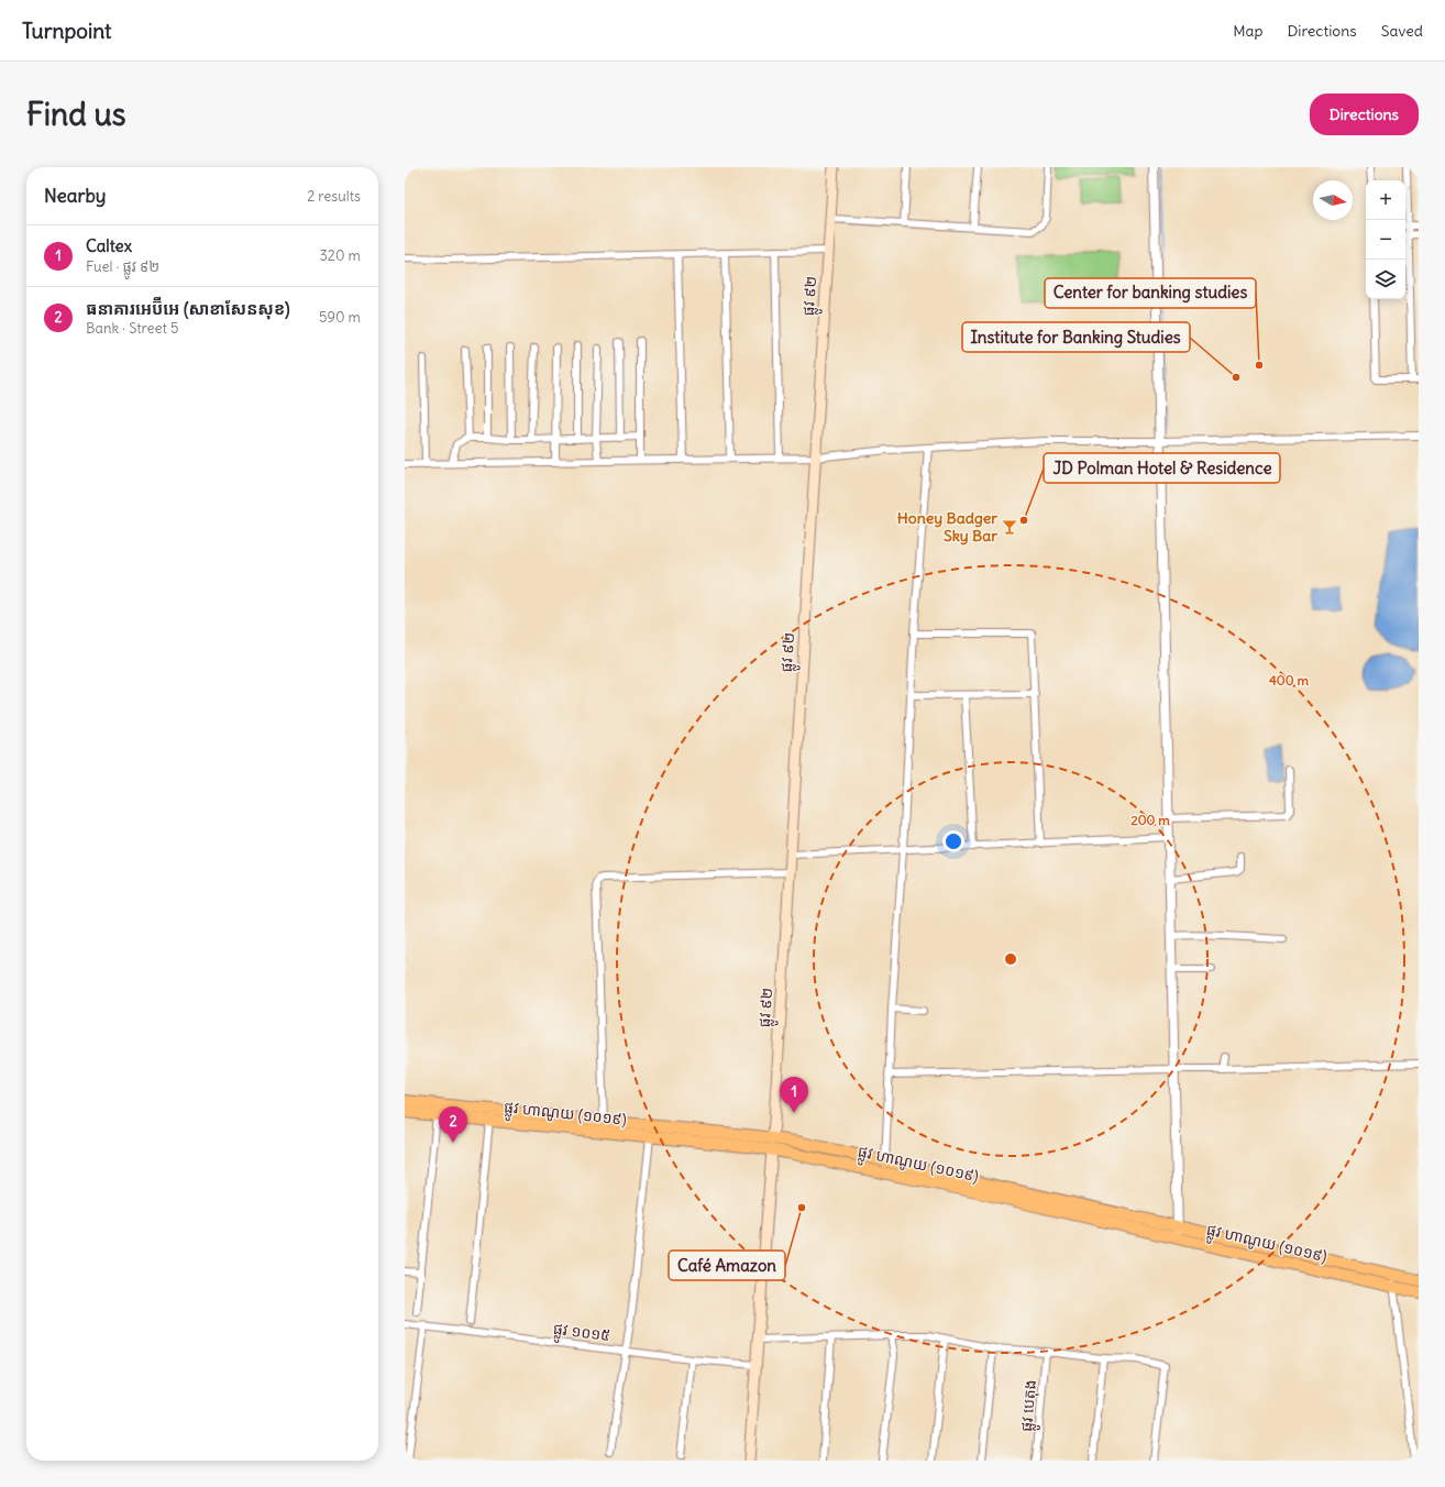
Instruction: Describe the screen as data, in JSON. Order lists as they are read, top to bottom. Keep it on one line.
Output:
{"streets":{"main road":["ផ្លូវ ៩២","ផ្លូវ ហាណូយ (១០១៩)"],"street":["ផ្លូវ ១០១៥","ផ្លូវ បេតុង"]},"crossings":[["ផ្លូវ ៩២","ផ្លូវ ហាណូយ (១០១៩)"],["ផ្លូវ ៩២","ផ្លូវ ១០១៥"]],"places":{"other":["Center for banking studies","Institute for Banking Studies","JD Polman Hotel & Residence","Café Amazon"],"bar":["Honey Badger Sky Bar"]},"north":"right","page":{"header":"Turnpoint","nav":["Map","Directions","Saved"],"buttons":"Directions","title":"Find us","heading":["Nearby","2 results"],"map_buttons":["+","−"],"list":[{"mark":"1","name":"Caltex","note":"Fuel · ផ្លូវ ៩២","value":"320 m"},{"mark":"2","name":"ធនាគារអេប៊ីអេ (សាខាសែនសុខ)","note":"Bank · Street 5","value":"590 m"}],"pins":["1","2"]},"rings":["400 m","200 m"]}
